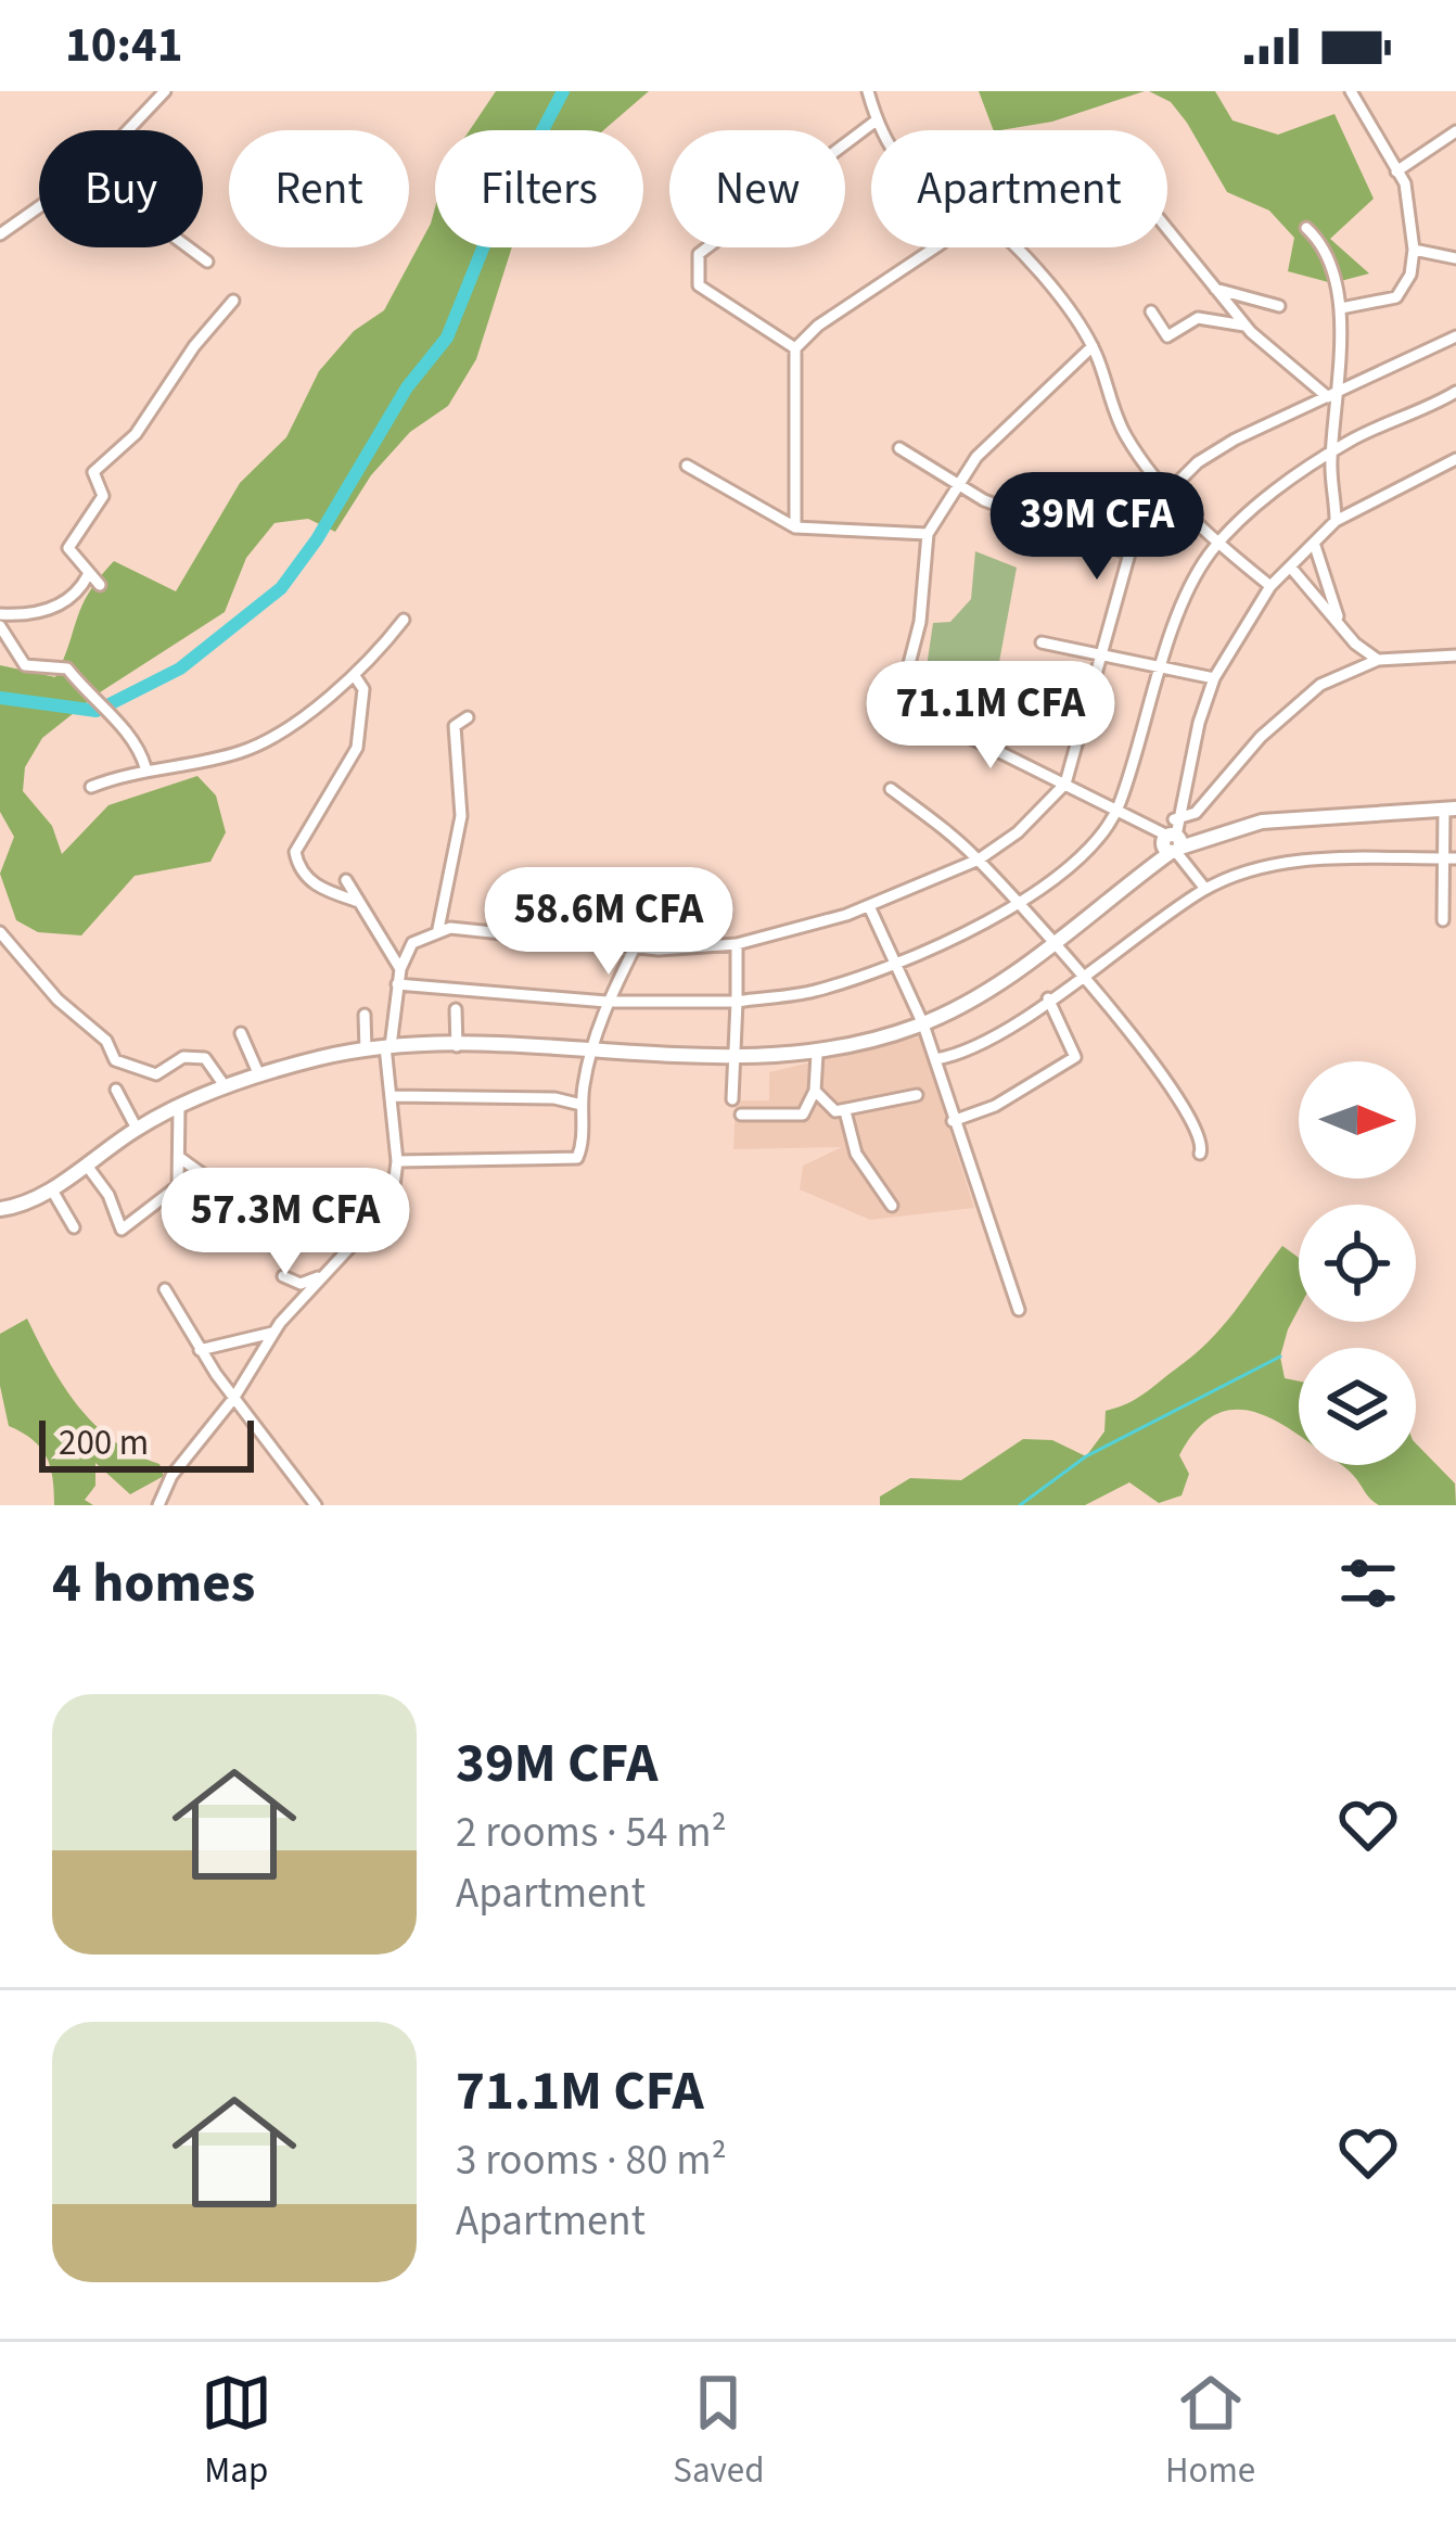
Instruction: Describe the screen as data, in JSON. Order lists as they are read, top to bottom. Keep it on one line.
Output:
{"scale_bar":"200 m","north":"right","page":{"status":"10:41","chip":["Buy","Rent","Filters","New","Apartment"],"price":["39M CFA","71.1M CFA","58.6M CFA","57.3M CFA"],"scale":"200 m","heading":"4 homes","list":[{"name":"39M CFA","note":"2 rooms · 54 m² · Apartment"},{"name":"71.1M CFA","note":"3 rooms · 80 m² · Apartment"}],"tabs":["Map","Saved","Home"]}}
